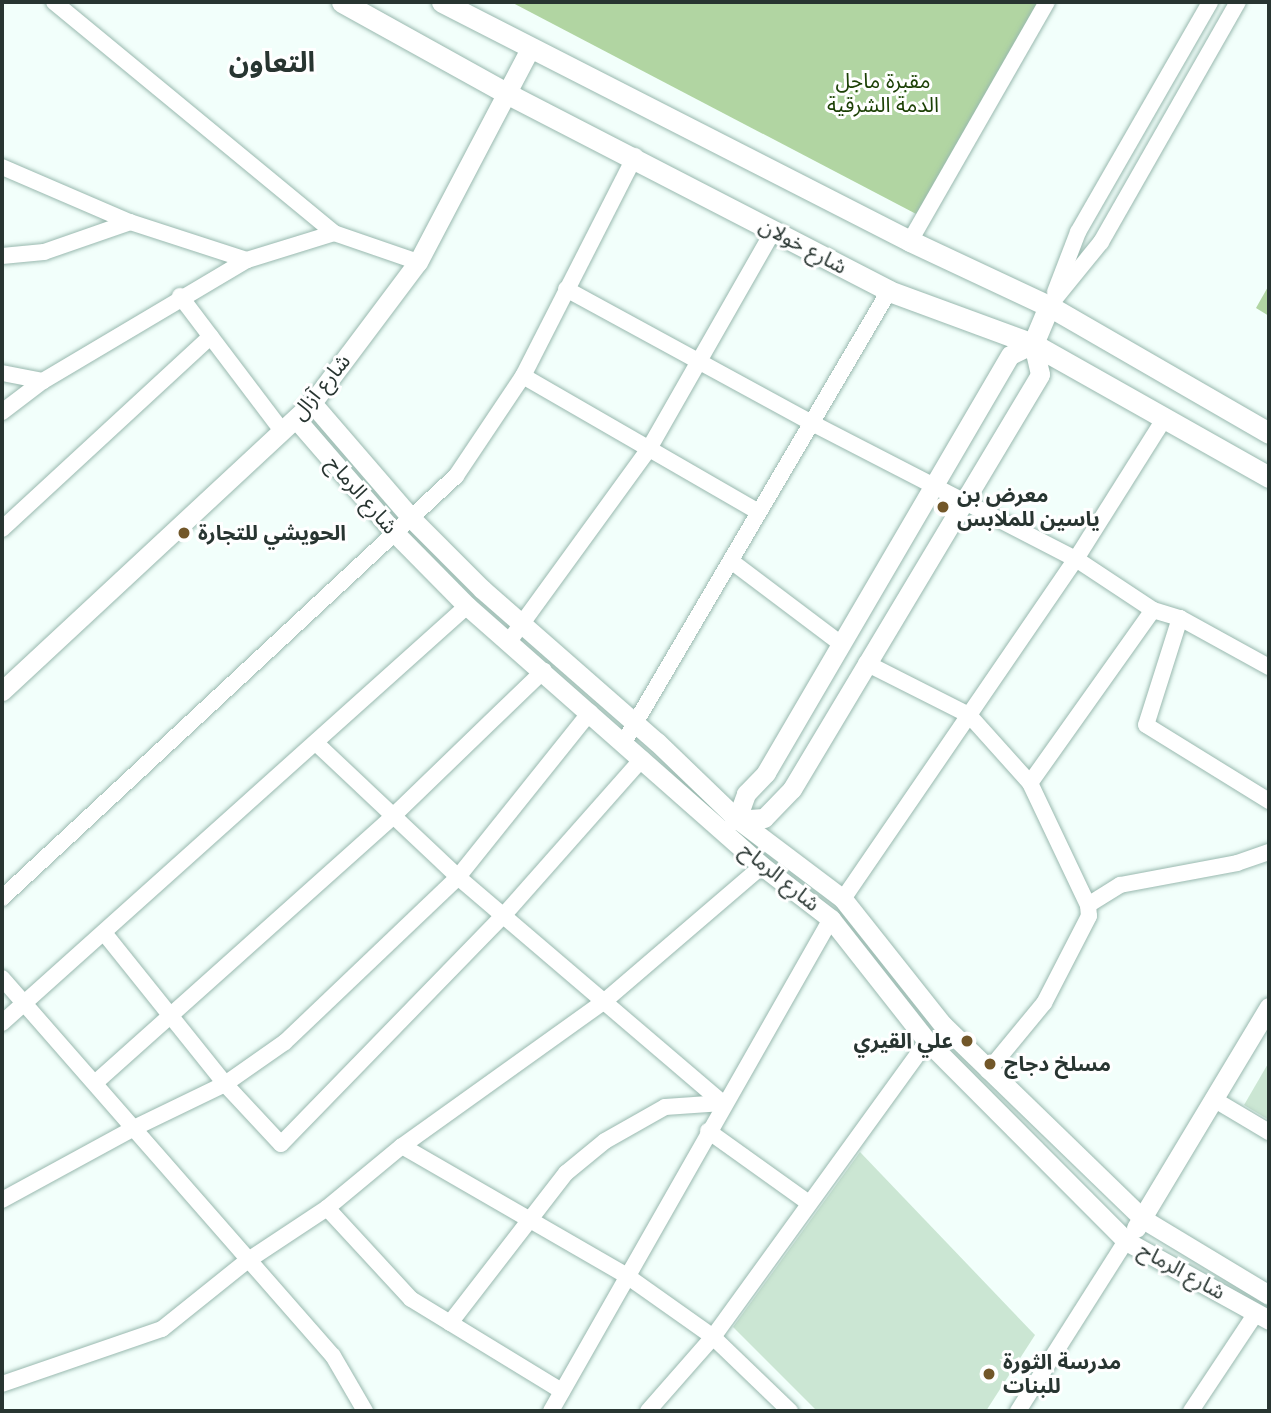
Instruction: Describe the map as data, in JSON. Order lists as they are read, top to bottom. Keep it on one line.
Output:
{"streets":{"main road":["شارع خولان"],"street":["شارع آزال","شارع الرماح"]},"crossings":[["شارع خولان","شارع آزال"],["شارع آزال","شارع الرماح"]],"districts":["التعاون"],"parks":["مقبرة ماجل الدمة الشرقية"],"places":["معرض بن ياسين للملابس","الحويشي للتجارة","علي القيري","مسلخ دجاج","مدرسة الثورة للبنات"]}
